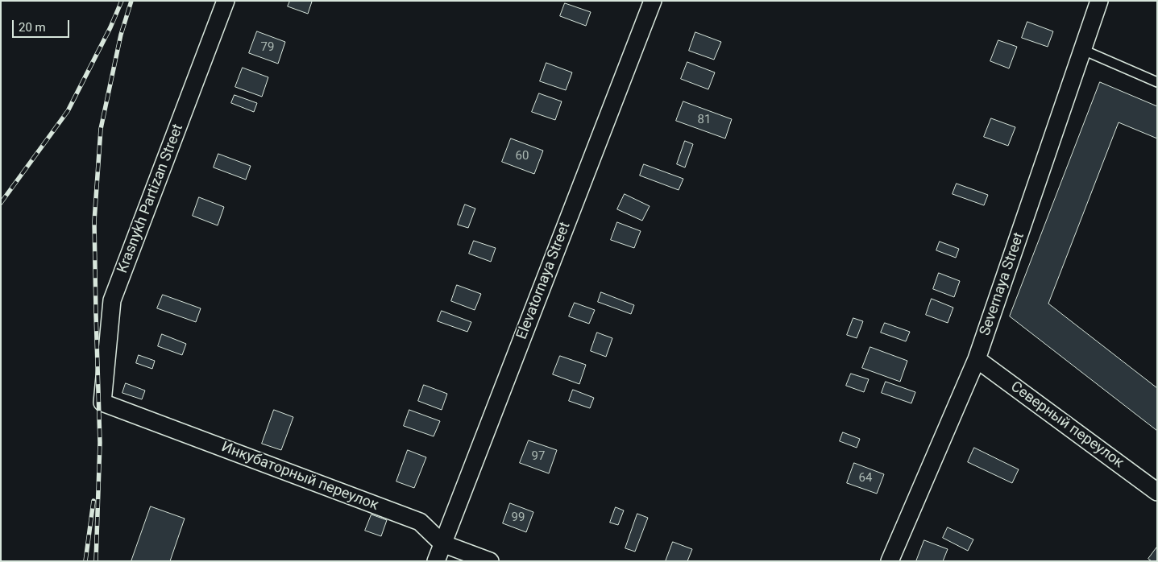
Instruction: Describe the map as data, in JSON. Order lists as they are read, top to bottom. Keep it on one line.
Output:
{"streets":{"street":["Krasnykh Partizan Street","Elevatornaya Street","Severnaya Street","Северный переулок","Инкубаторный переулок"]},"crossings":[["Krasnykh Partizan Street","Инкубаторный переулок"],["Elevatornaya Street","Инкубаторный переулок"],["Severnaya Street","Северный переулок"]],"house_numbers":["79","81","60","97","64","99"],"scale_bar":"20 m"}
